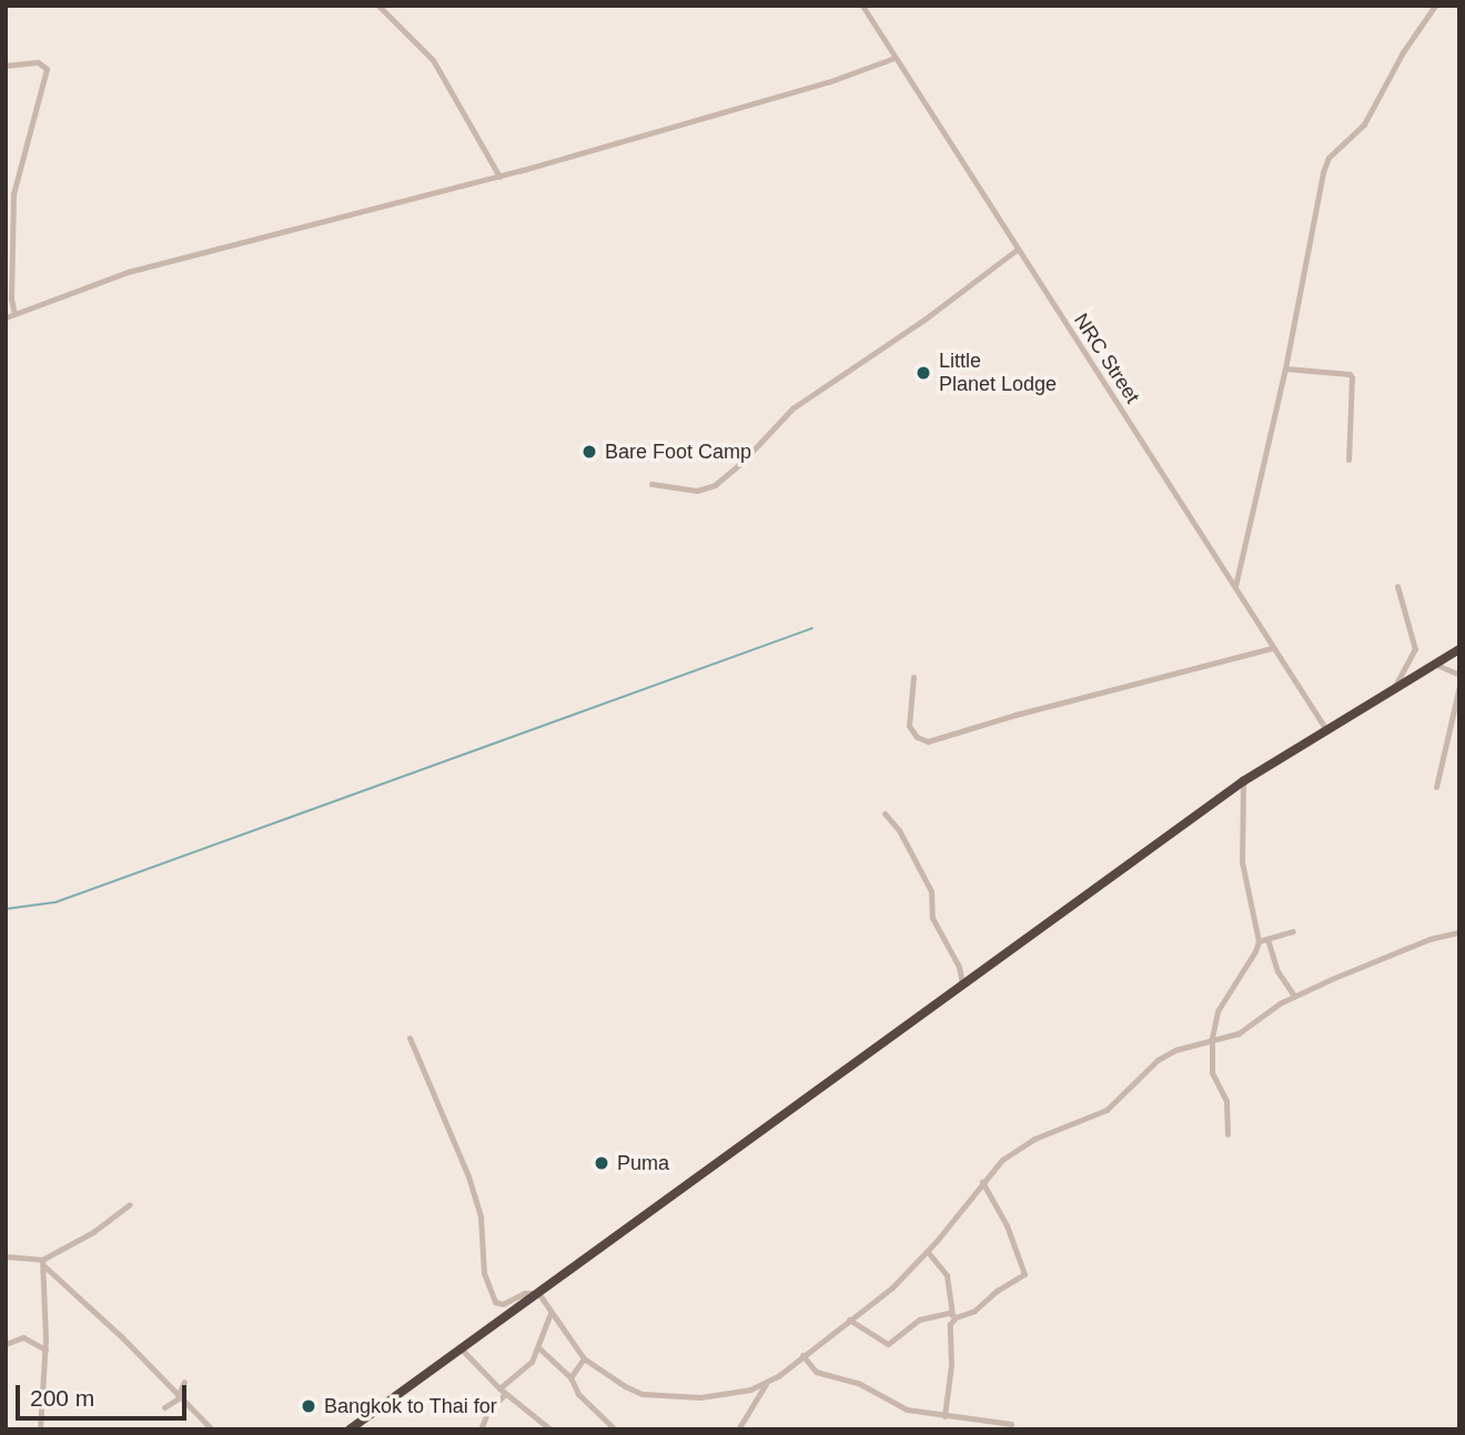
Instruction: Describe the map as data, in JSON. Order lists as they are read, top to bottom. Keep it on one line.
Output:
{"streets":{"street":["NRC Street"]},"places":["Little Planet Lodge","Bare Foot Camp","Puma","Bangkok to Thai for"],"scale_bar":"200 m"}
